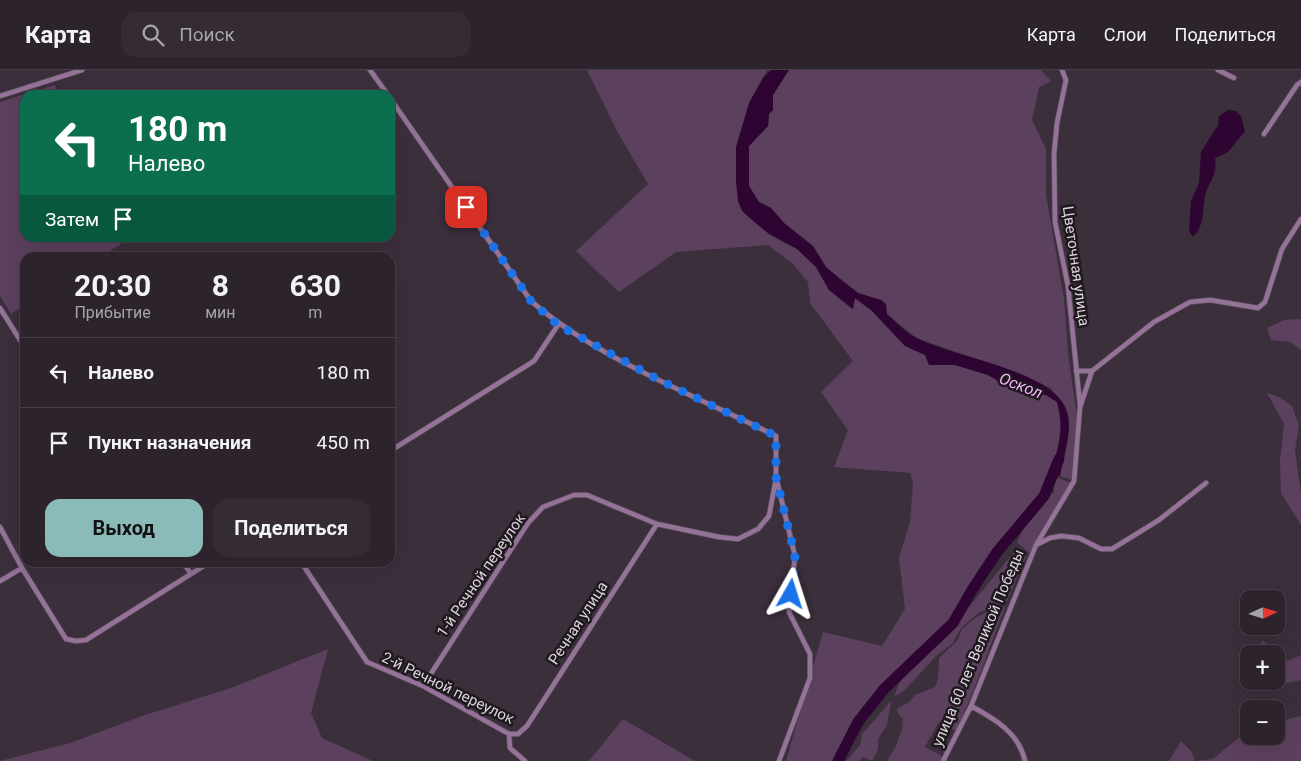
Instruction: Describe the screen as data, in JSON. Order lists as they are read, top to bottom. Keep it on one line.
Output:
{"streets":{"street":["Цветочная улица","1-й Речной переулок","Речная улица","улица 60 лет Великой Победы","2-й Речной переулок"]},"crossings":[["Цветочная улица","улица 60 лет Великой Победы"],["1-й Речной переулок","Речная улица"],["1-й Речной переулок","2-й Речной переулок"],["Речная улица","2-й Речной переулок"]],"water":["Оскол"],"north":"right","page":{"header":"Карта","search":"Поиск","nav":["Карта","Слои","Поделиться"],"turn":["180 m","Налево"],"then":"Затем","eta":["20:30","Прибытие","8","мин","630","m"],"list":[{"name":"Налево","value":"180 m"},{"name":"Пункт назначения","value":"450 m"}],"buttons":["Выход","Поделиться"],"map_buttons":["+","−"]}}
